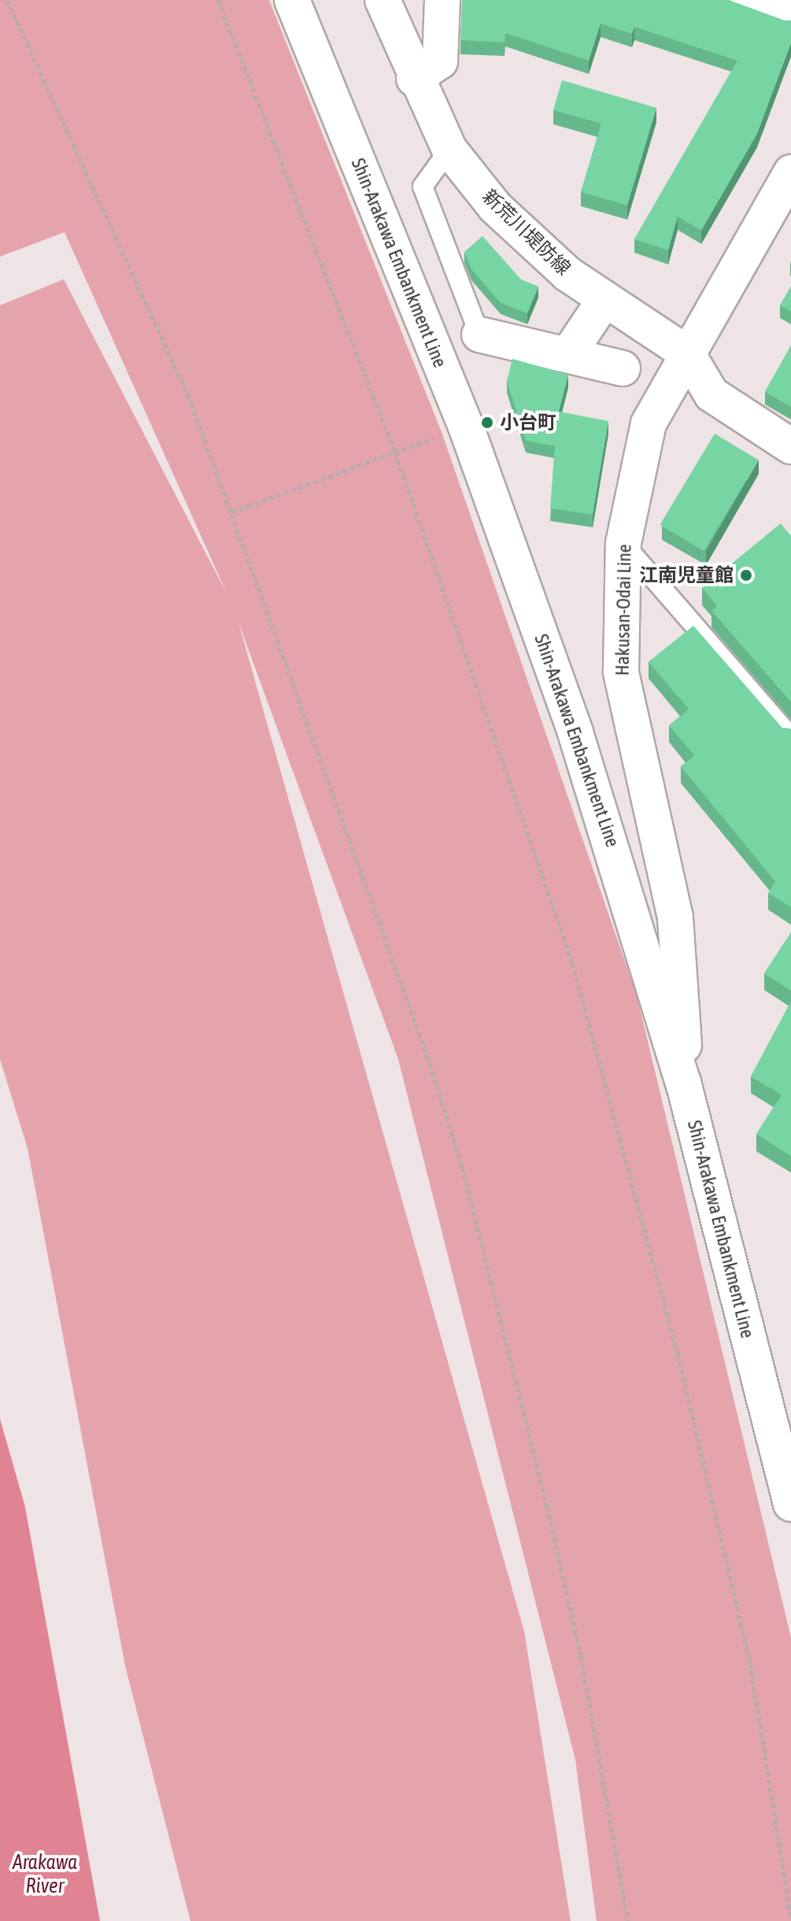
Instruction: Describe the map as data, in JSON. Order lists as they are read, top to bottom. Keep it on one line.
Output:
{"streets":{"main road":["新荒川堤防線","Shin-Arakawa Embankment Line","Hakusan-Odai Line"]},"crossings":[["新荒川堤防線","Hakusan-Odai Line"],["Shin-Arakawa Embankment Line","Hakusan-Odai Line"]],"water":["Arakawa River"],"places":["小台町","江南児童館"]}
